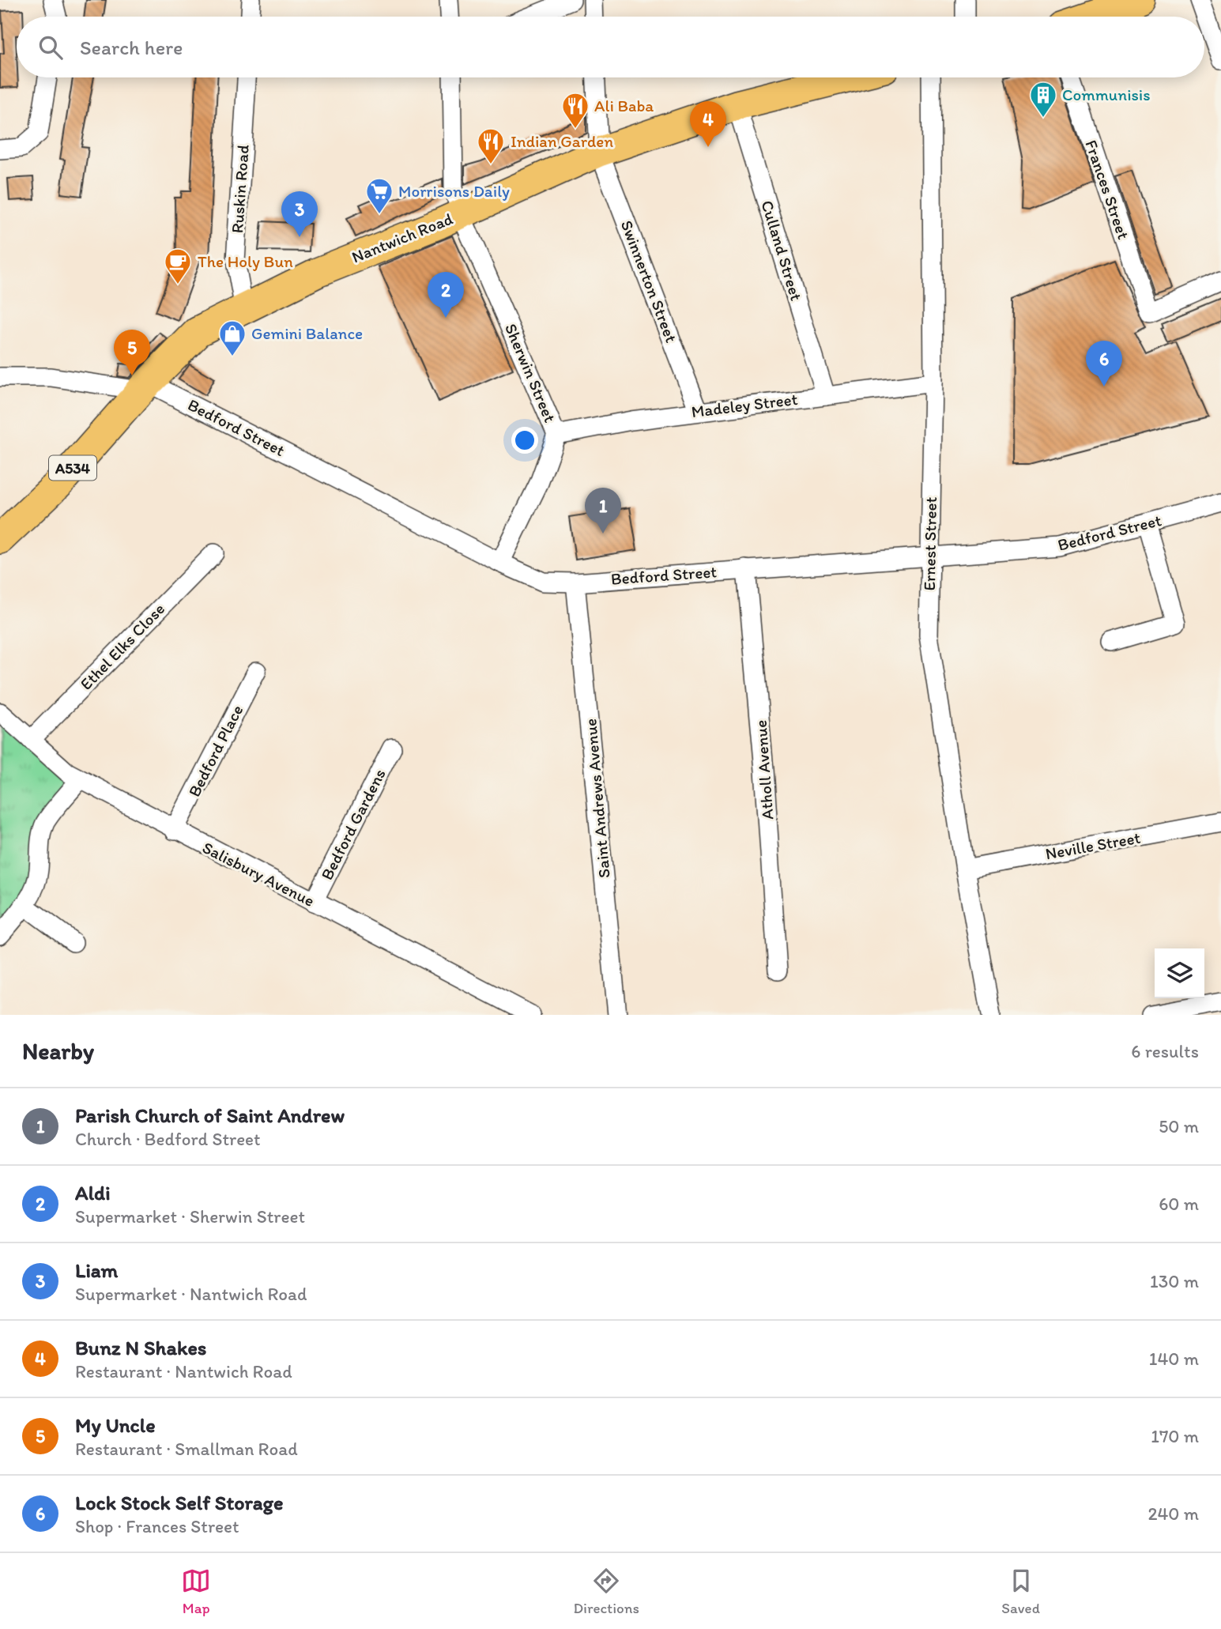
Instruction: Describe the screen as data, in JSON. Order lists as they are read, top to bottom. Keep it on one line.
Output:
{"streets":{"main road":["Nantwich Road","A534"],"street":["Ruskin Road","Frances Street","Culland Street","Swinnerton Street","Sherwin Street","Madeley Street","Bedford Street","Ernest Street","Ethel Elks Close","Bedford Place","Atholl Avenue","Saint Andrews Avenue","Bedford Gardens","Neville Street","Salisbury Avenue"]},"crossings":[["Ruskin Road","Nantwich Road"],["Nantwich Road","Culland Street"],["Nantwich Road","Swinnerton Street"],["Nantwich Road","Sherwin Street"],["Nantwich Road","Bedford Street"],["Culland Street","Madeley Street"],["Swinnerton Street","Madeley Street"],["Sherwin Street","Madeley Street"],["Sherwin Street","Bedford Street"],["Madeley Street","Ernest Street"],["Bedford Street","Ernest Street"],["Bedford Street","Atholl Avenue"],["Bedford Street","Saint Andrews Avenue"],["Ernest Street","Neville Street"],["Ethel Elks Close","Salisbury Avenue"],["Bedford Place","Salisbury Avenue"],["Bedford Gardens","Salisbury Avenue"]],"places":{"building":["Communisis"],"restaurant":["Ali Baba","Indian Garden"],"supermarket":["Morrisons Daily"],"cafe":["The Holy Bun"],"shop":["Gemini Balance"]},"page":{"search":"Search here","pins":["4","3","2","5","6","1"],"heading":["Nearby","6 results"],"list":[{"mark":"1","name":"Parish Church of Saint Andrew","note":"Church · Bedford Street","value":"50 m"},{"mark":"2","name":"Aldi","note":"Supermarket · Sherwin Street","value":"60 m"},{"mark":"3","name":"Liam","note":"Supermarket · Nantwich Road","value":"130 m"},{"mark":"4","name":"Bunz N Shakes","note":"Restaurant · Nantwich Road","value":"140 m"},{"mark":"5","name":"My Uncle","note":"Restaurant · Smallman Road","value":"170 m"},{"mark":"6","name":"Lock Stock Self Storage","note":"Shop · Frances Street","value":"240 m"}],"nav":["Map","Directions","Saved"]}}
